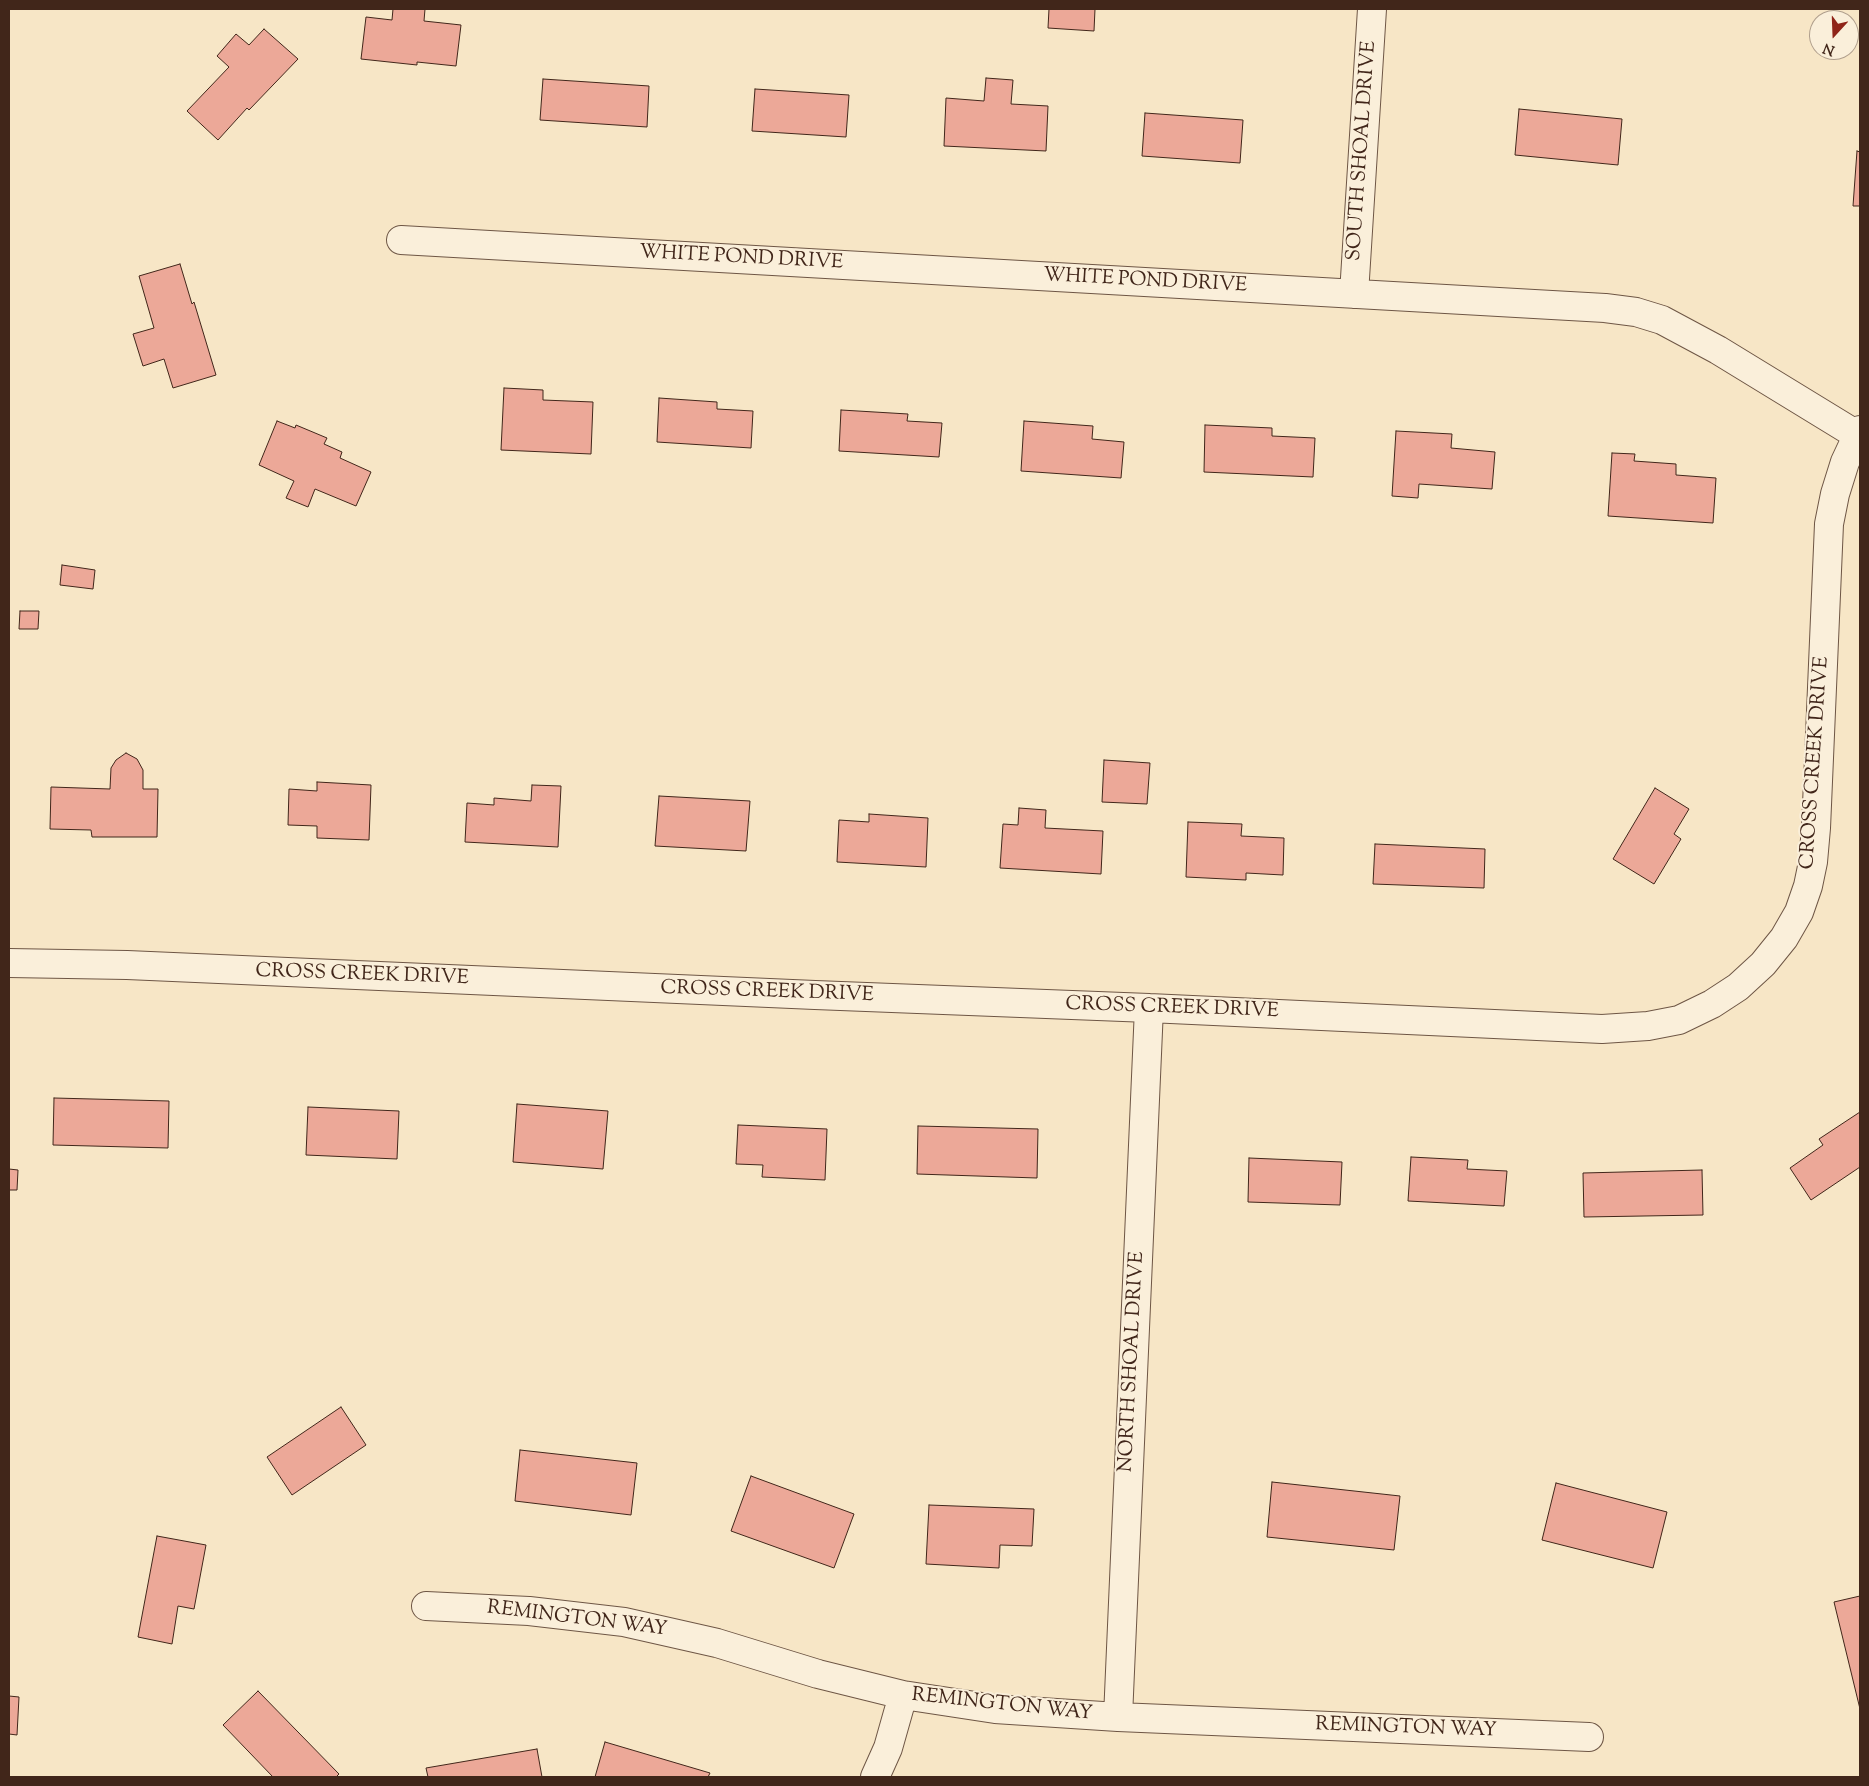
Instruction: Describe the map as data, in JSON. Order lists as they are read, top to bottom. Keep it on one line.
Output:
{"streets":{"street":["SOUTH SHOAL DRIVE","WHITE POND DRIVE","CROSS CREEK DRIVE","NORTH SHOAL DRIVE","REMINGTON WAY"]},"crossings":[["SOUTH SHOAL DRIVE","WHITE POND DRIVE"],["WHITE POND DRIVE","CROSS CREEK DRIVE"],["CROSS CREEK DRIVE","NORTH SHOAL DRIVE"],["NORTH SHOAL DRIVE","REMINGTON WAY"]],"north":"bottom"}
